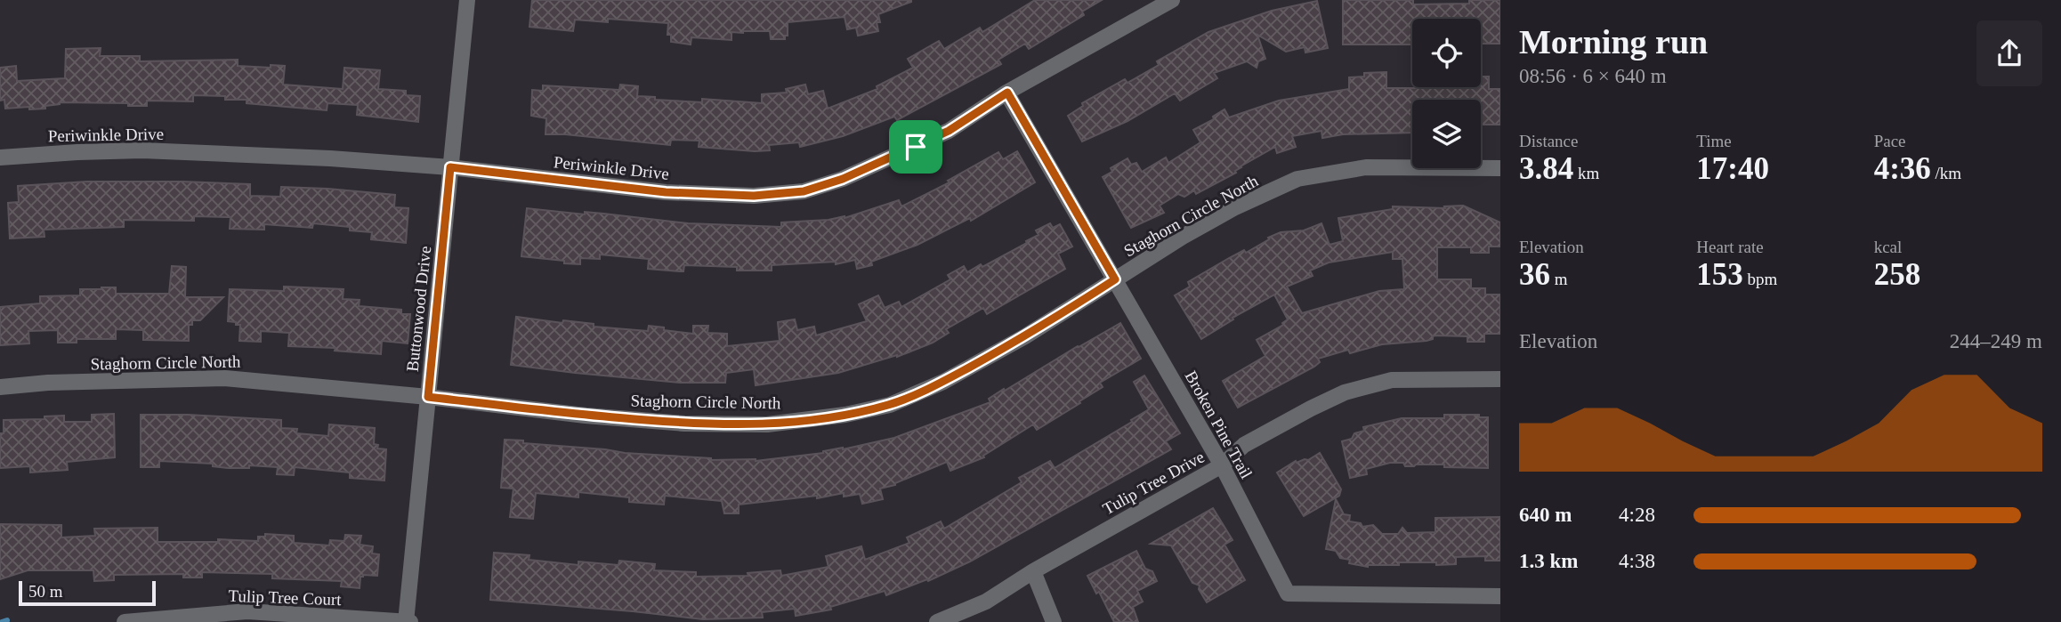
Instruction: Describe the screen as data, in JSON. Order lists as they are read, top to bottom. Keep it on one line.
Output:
{"streets":{"street":["Periwinkle Drive","Staghorn Circle North","Buttonwood Drive","Broken Pine Trail","Tulip Tree Drive","Tulip Tree Court"]},"crossings":[["Periwinkle Drive","Buttonwood Drive"],["Periwinkle Drive","Broken Pine Trail"],["Staghorn Circle North","Buttonwood Drive"],["Staghorn Circle North","Broken Pine Trail"],["Buttonwood Drive","Tulip Tree Court"],["Broken Pine Trail","Tulip Tree Drive"]],"scale_bar":"50 m","page":{"heading":["Morning run","08:56 · 6 × 640 m"],"stats":[["Distance","3.84 km"],["Time","17:40"],["Pace","4:36 /km"],["Elevation","36 m"],["Heart rate","153 bpm"],["kcal","258"]],"chart":["Elevation","244–249 m"],"list":[{"name":"640 m","note":"4:28"},{"name":"1.3 km","note":"4:38"}],"scale":"50 m"}}
